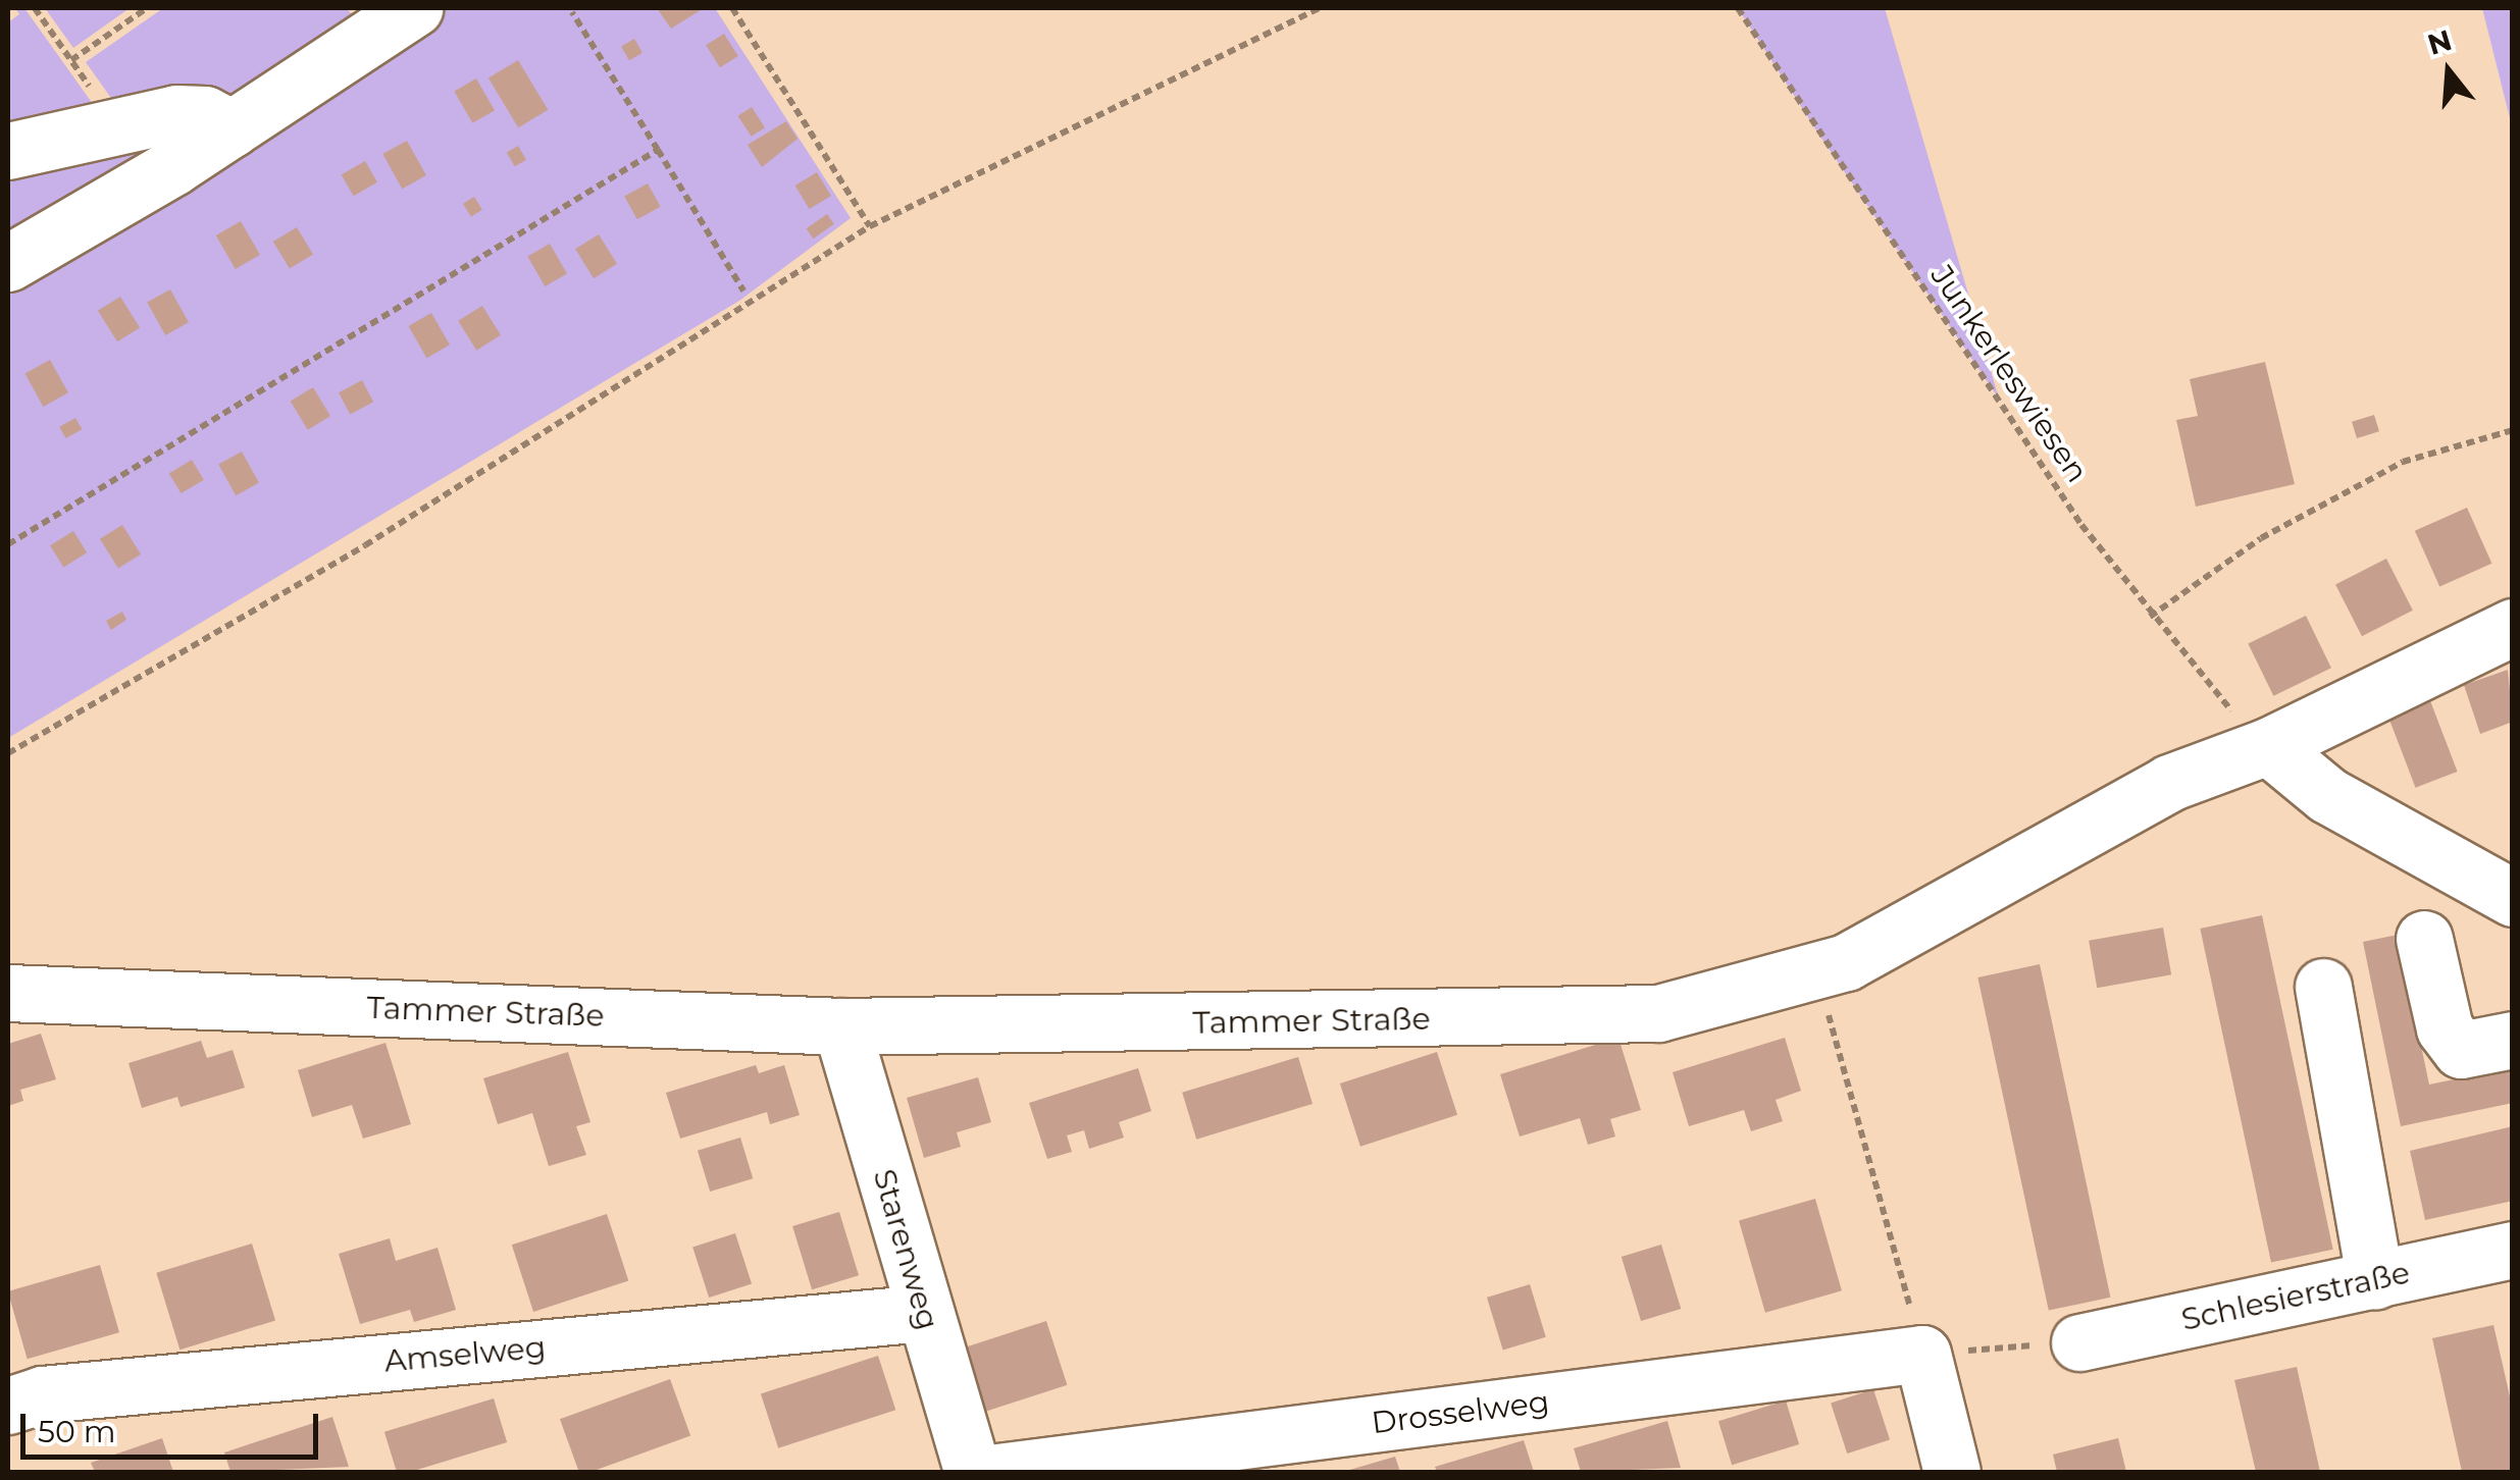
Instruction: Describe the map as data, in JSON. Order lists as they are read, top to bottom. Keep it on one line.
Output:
{"streets":{"street":["Tammer Straße","Starenweg","Schlesierstraße","Amselweg","Drosselweg"],"path":["Junkerleswiesen"]},"crossings":[["Junkerleswiesen","Tammer Straße"],["Tammer Straße","Starenweg"],["Starenweg","Amselweg"]],"scale_bar":"50 m","north":"top"}
